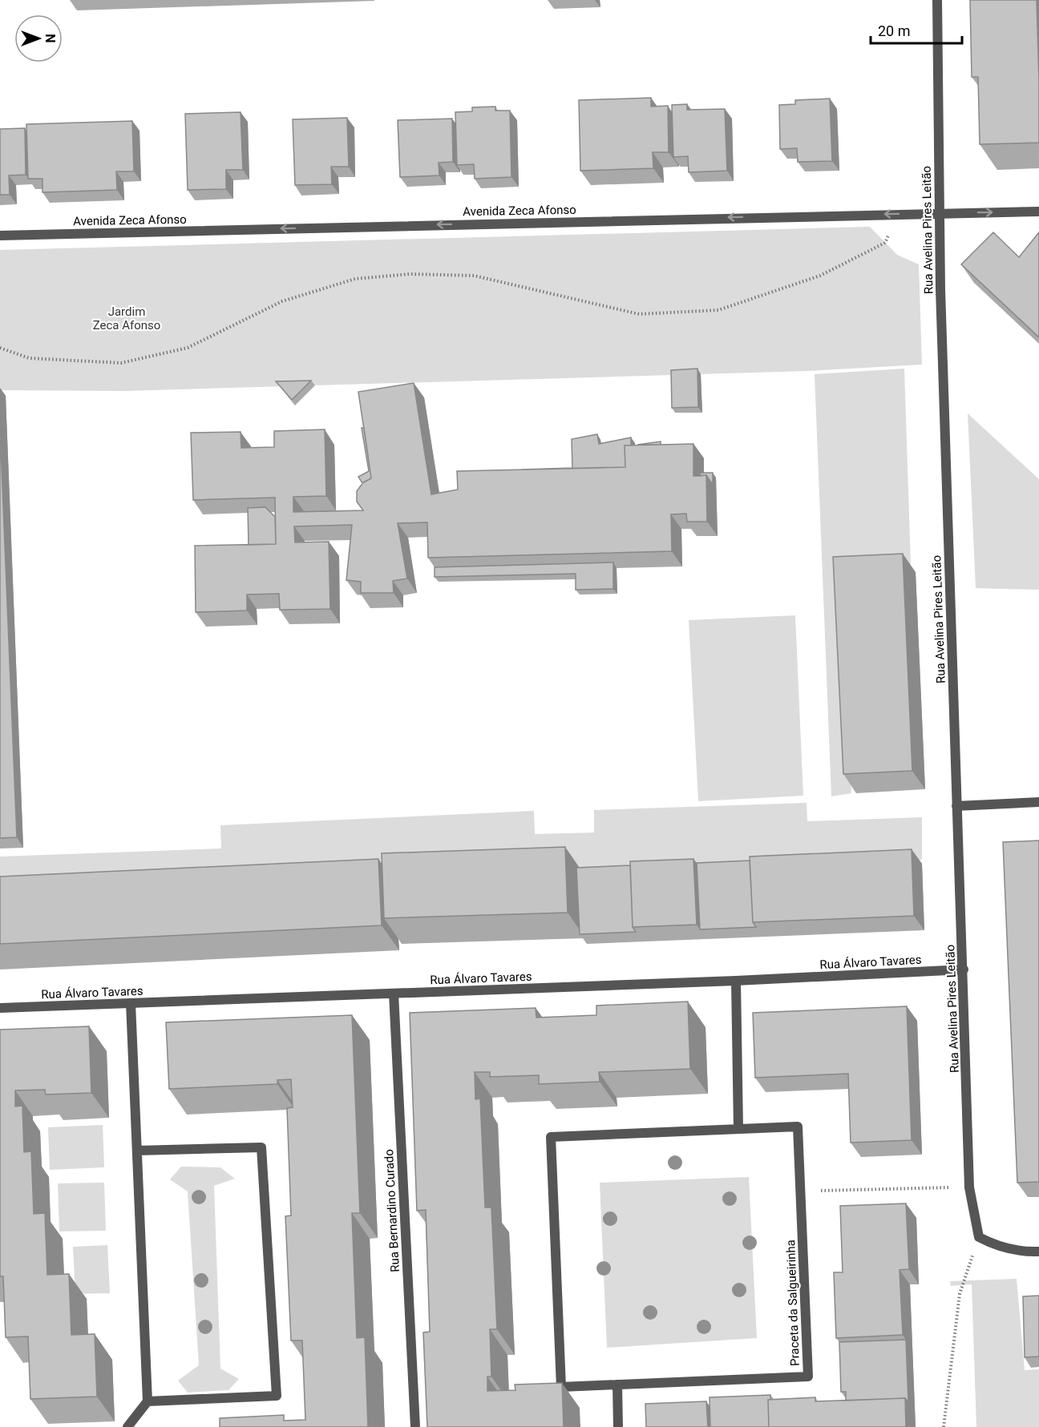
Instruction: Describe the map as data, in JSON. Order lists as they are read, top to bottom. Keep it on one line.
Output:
{"streets":{"street":["Avenida Zeca Afonso","Rua Avelina Pires Leitão","Rua Álvaro Tavares","Rua Bernardino Curado","Praceta da Salgueirinha"]},"crossings":[["Avenida Zeca Afonso","Rua Avelina Pires Leitão"],["Rua Avelina Pires Leitão","Rua Álvaro Tavares"],["Rua Álvaro Tavares","Rua Bernardino Curado"]],"parks":["Jardim Zeca Afonso"],"scale_bar":"20 m","north":"right"}
